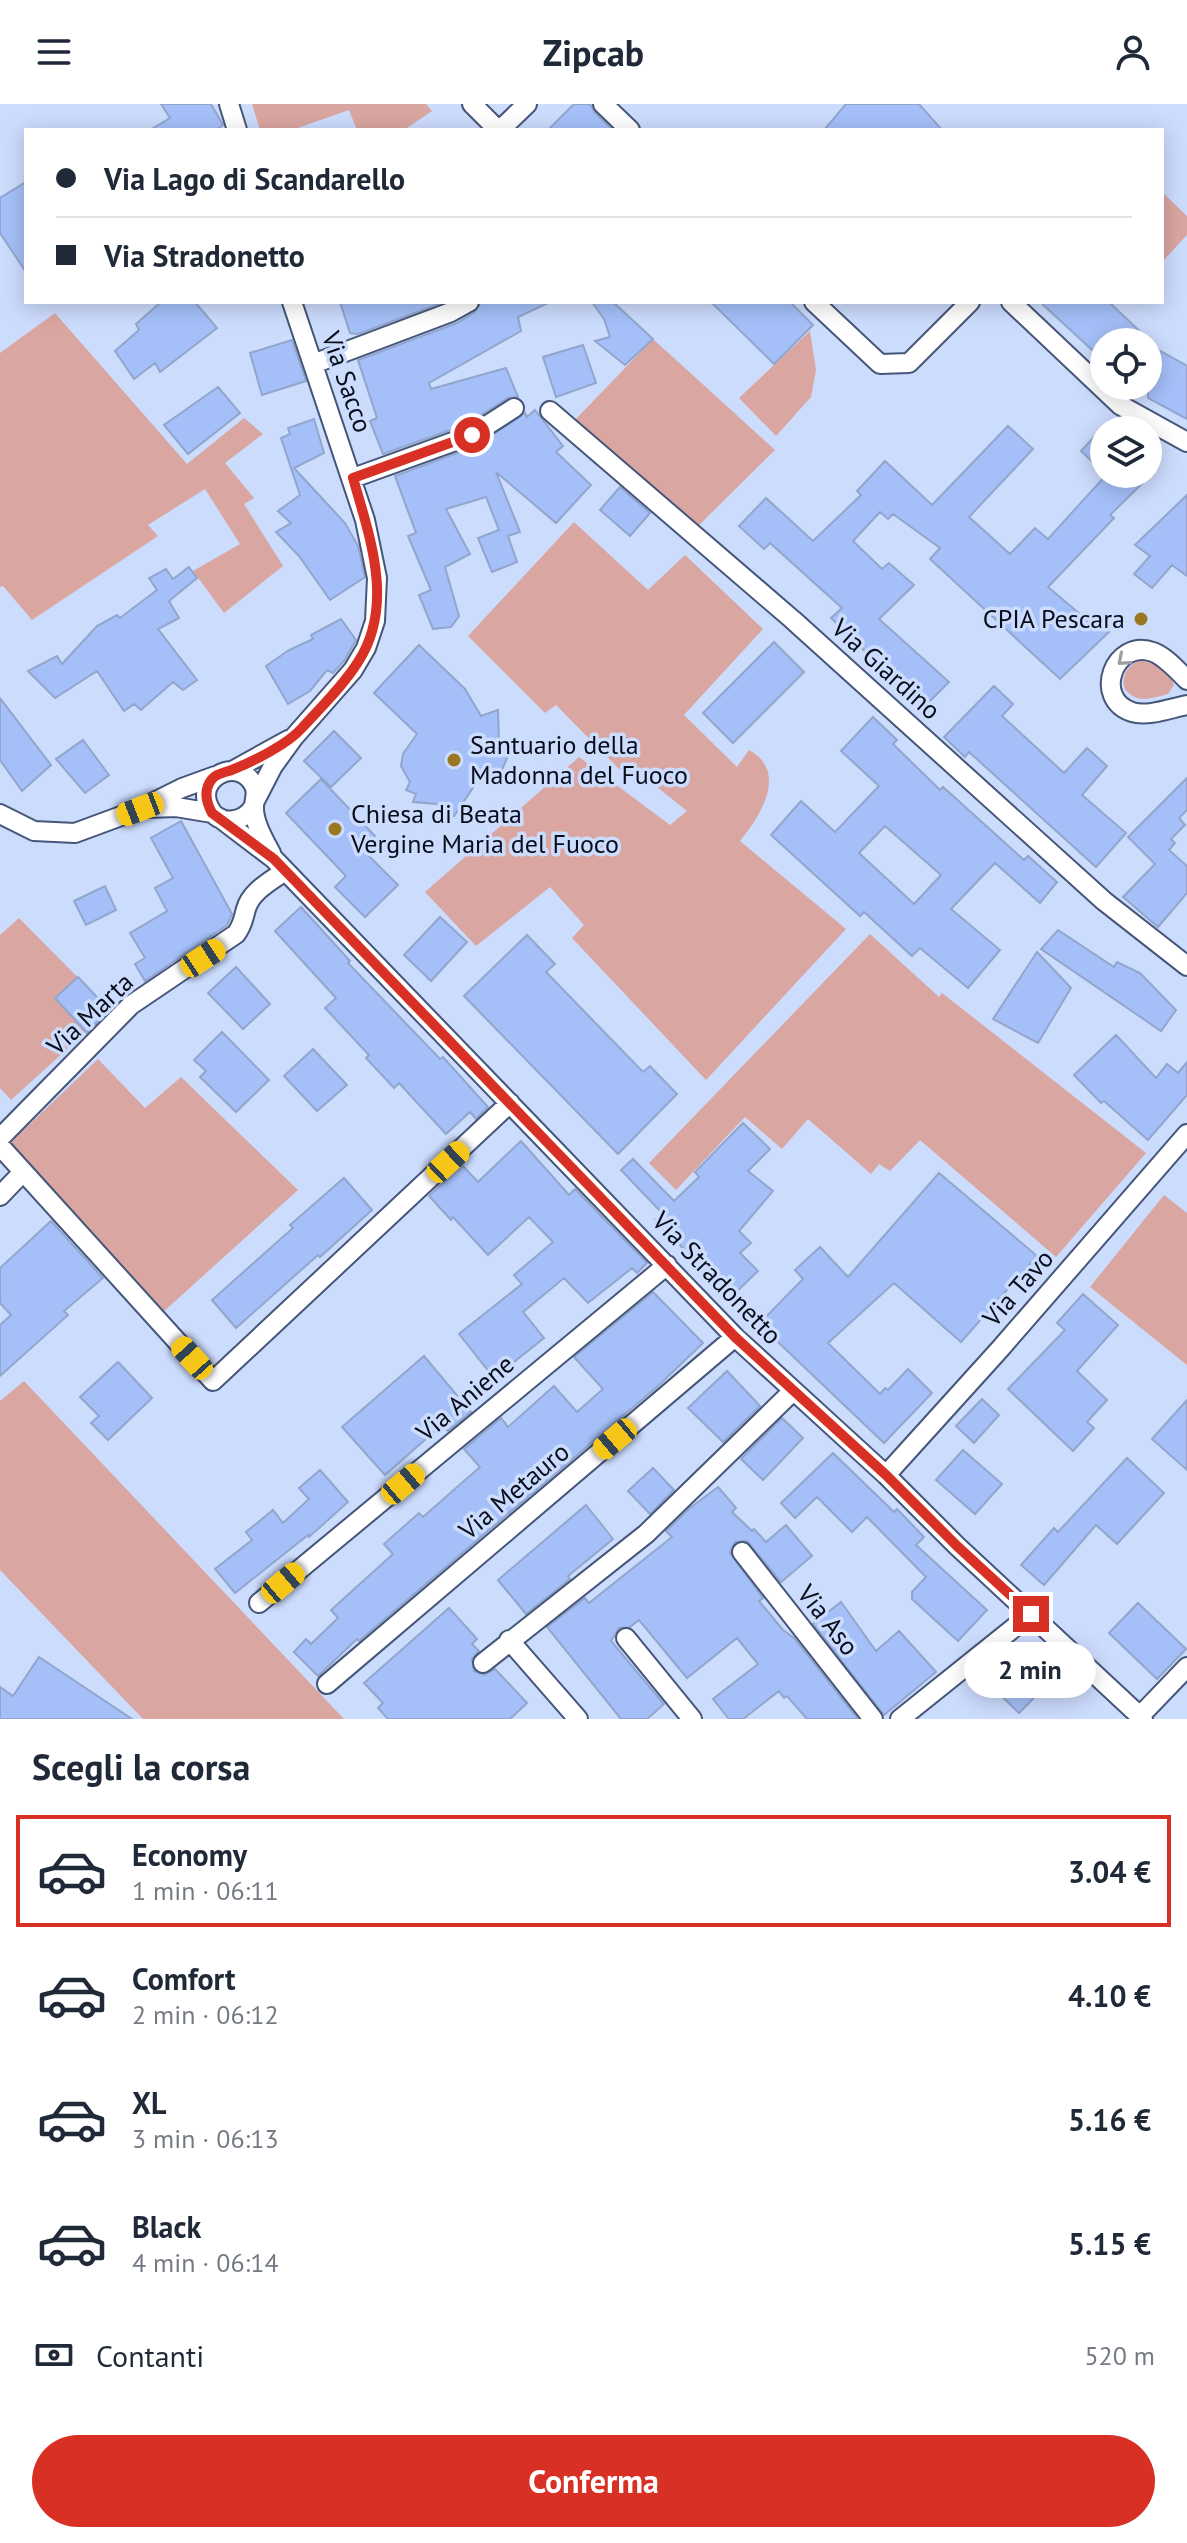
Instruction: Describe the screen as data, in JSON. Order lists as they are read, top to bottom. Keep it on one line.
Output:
{"streets":{"street":["Via Sacco","Via Giardino","Via Marta","Via Stradonetto","Via Tavo","Via Aniene","Via Metauro","Via Aso"]},"crossings":[["Via Sacco","Via Stradonetto"],["Via Marta","Via Stradonetto"],["Via Stradonetto","Via Tavo"],["Via Stradonetto","Via Aniene"],["Via Stradonetto","Via Metauro"]],"places":["CPIA Pescara","Santuario della Madonna del Fuoco","Chiesa di Beata Vergine Maria del Fuoco"],"page":{"header":"Zipcab","banner":["Via Lago di Scandarello","Via Stradonetto"],"bubble":"2 min","heading":"Scegli la corsa","list":[{"name":"Economy","note":"1 min · 06:11","value":"3.04 €"},{"name":"Comfort","note":"2 min · 06:12","value":"4.10 €"},{"name":"XL","note":"3 min · 06:13","value":"5.16 €"},{"name":"Black","note":"4 min · 06:14","value":"5.15 €"}],"pay":["Contanti","520 m"],"buttons":"Conferma"}}
